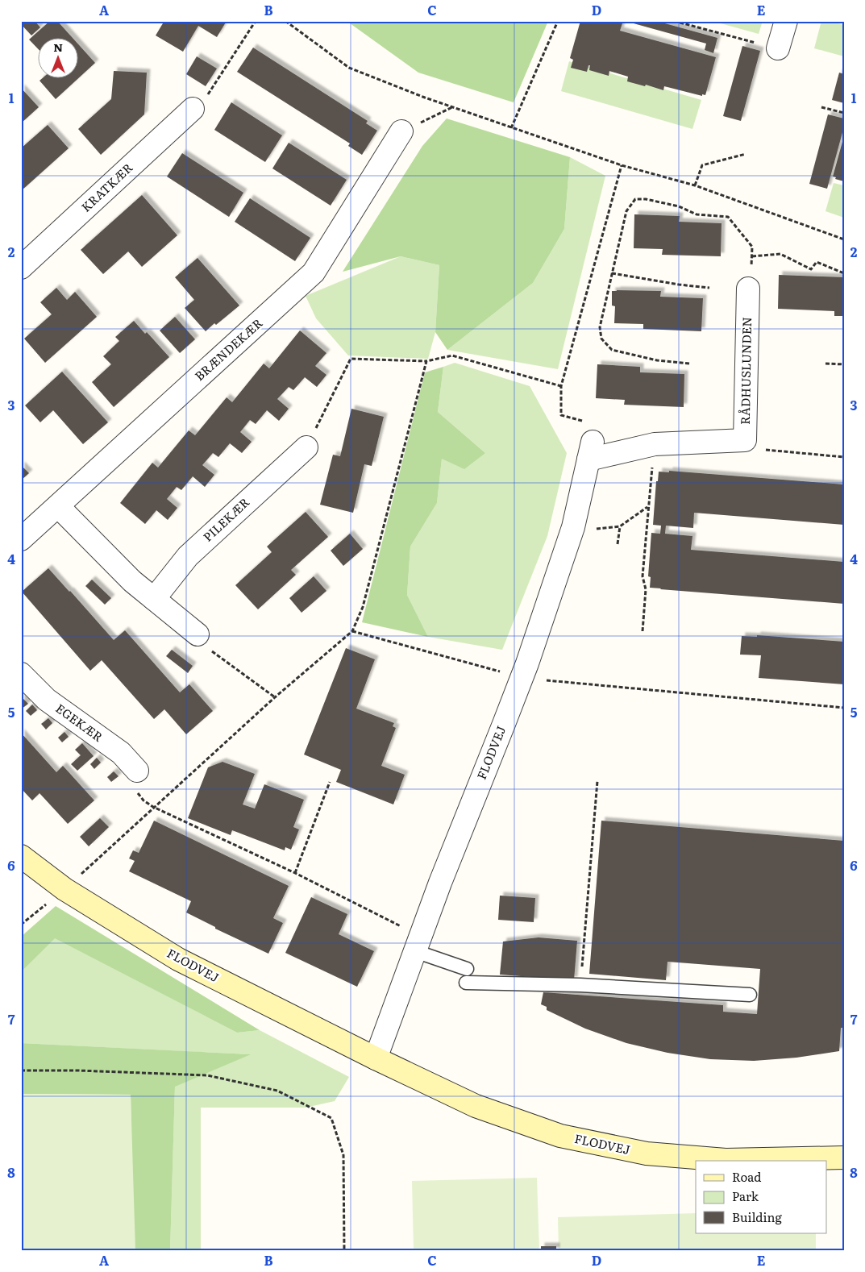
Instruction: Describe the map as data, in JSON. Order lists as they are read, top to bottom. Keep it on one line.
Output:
{"streets":{"street":["KRATKÆR","BRÆNDEKÆR","RÅDHUSLUNDEN","PILEKÆR","EGEKÆR","FLODVEJ"]},"crossings":[["RÅDHUSLUNDEN","FLODVEJ"]],"legend":["Road","Park","Building"],"north":"top","grid":{"columns":["A","B","C","D","E"],"rows":["1","2","3","4","5","6","7","8"]}}
